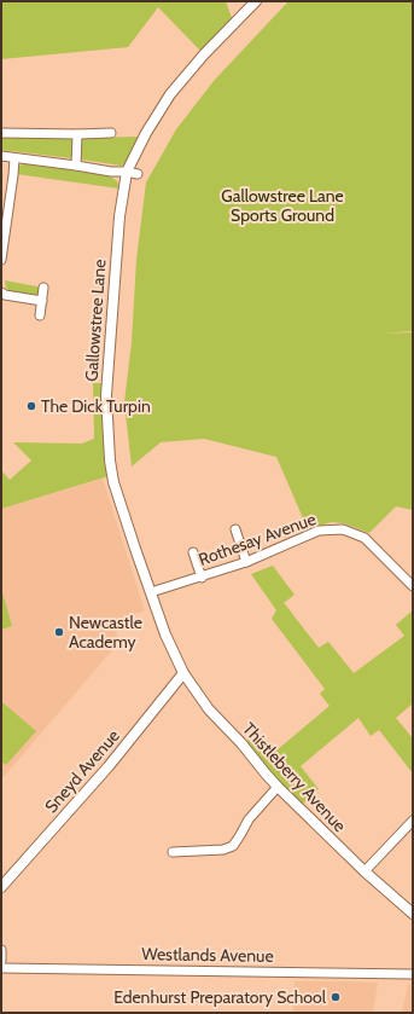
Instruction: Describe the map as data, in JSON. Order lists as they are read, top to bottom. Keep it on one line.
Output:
{"streets":{"street":["Gallowstree Lane","Rothesay Avenue","Sneyd Avenue","Thistleberry Avenue","Westlands Avenue"]},"crossings":[["Gallowstree Lane","Rothesay Avenue"],["Gallowstree Lane","Sneyd Avenue"],["Gallowstree Lane","Thistleberry Avenue"],["Sneyd Avenue","Thistleberry Avenue"]],"parks":["Gallowstree Lane Sports Ground"],"places":["The Dick Turpin","Newcastle Academy","Edenhurst Preparatory School"]}
